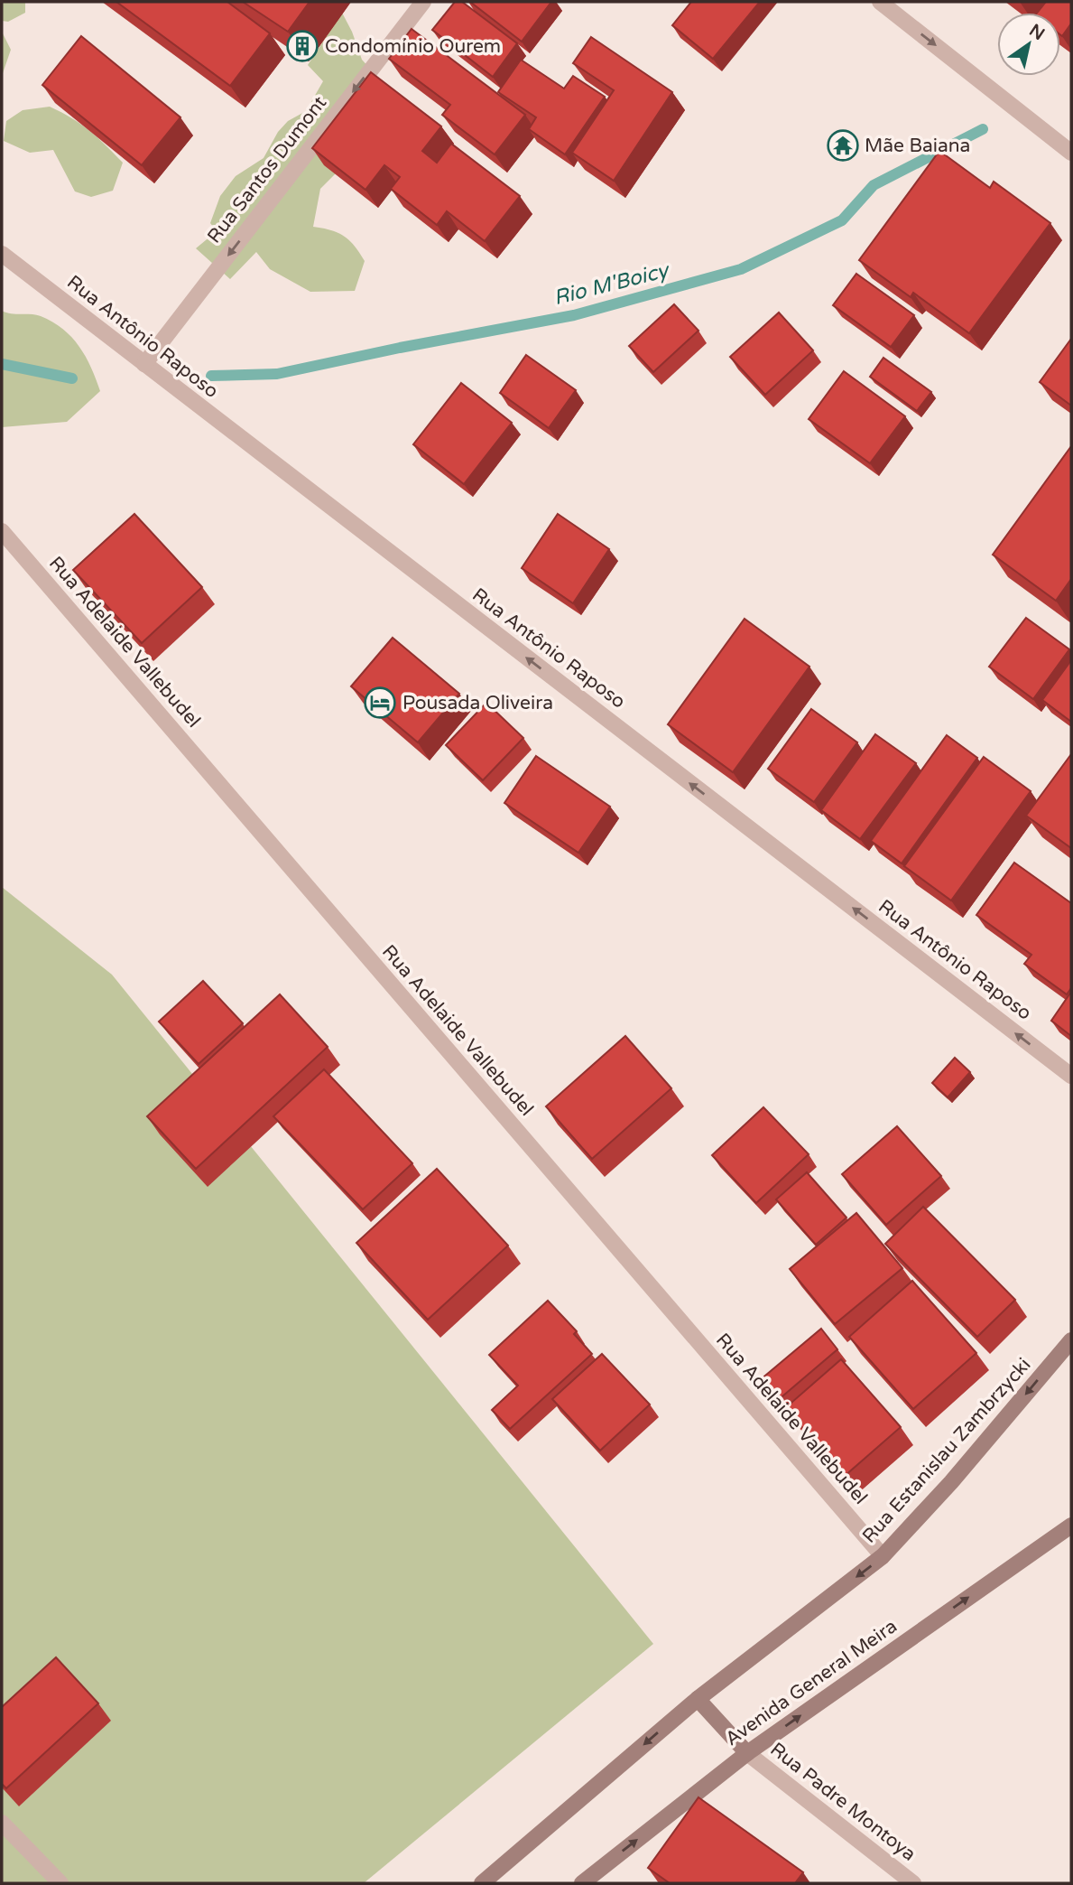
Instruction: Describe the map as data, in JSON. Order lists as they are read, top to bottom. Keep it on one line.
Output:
{"streets":{"main road":["Rua Estanislau Zambrzycki","Avenida General Meira"],"street":["Rua Santos Dumont","Rua Antônio Raposo","Rua Adelaide Vallebudel","Rua Padre Montoya"]},"crossings":[["Rua Santos Dumont","Rua Antônio Raposo"],["Rua Adelaide Vallebudel","Rua Estanislau Zambrzycki"],["Avenida General Meira","Rua Padre Montoya"]],"one_way":["Rua Santos Dumont","Rua Antônio Raposo","Rua Estanislau Zambrzycki"],"water":["Rio M'Boicy"],"places":{"building":["Condomínio Ourem"],"temple":["Mãe Baiana"],"hotel":["Pousada Oliveira"]},"north":"top right"}
